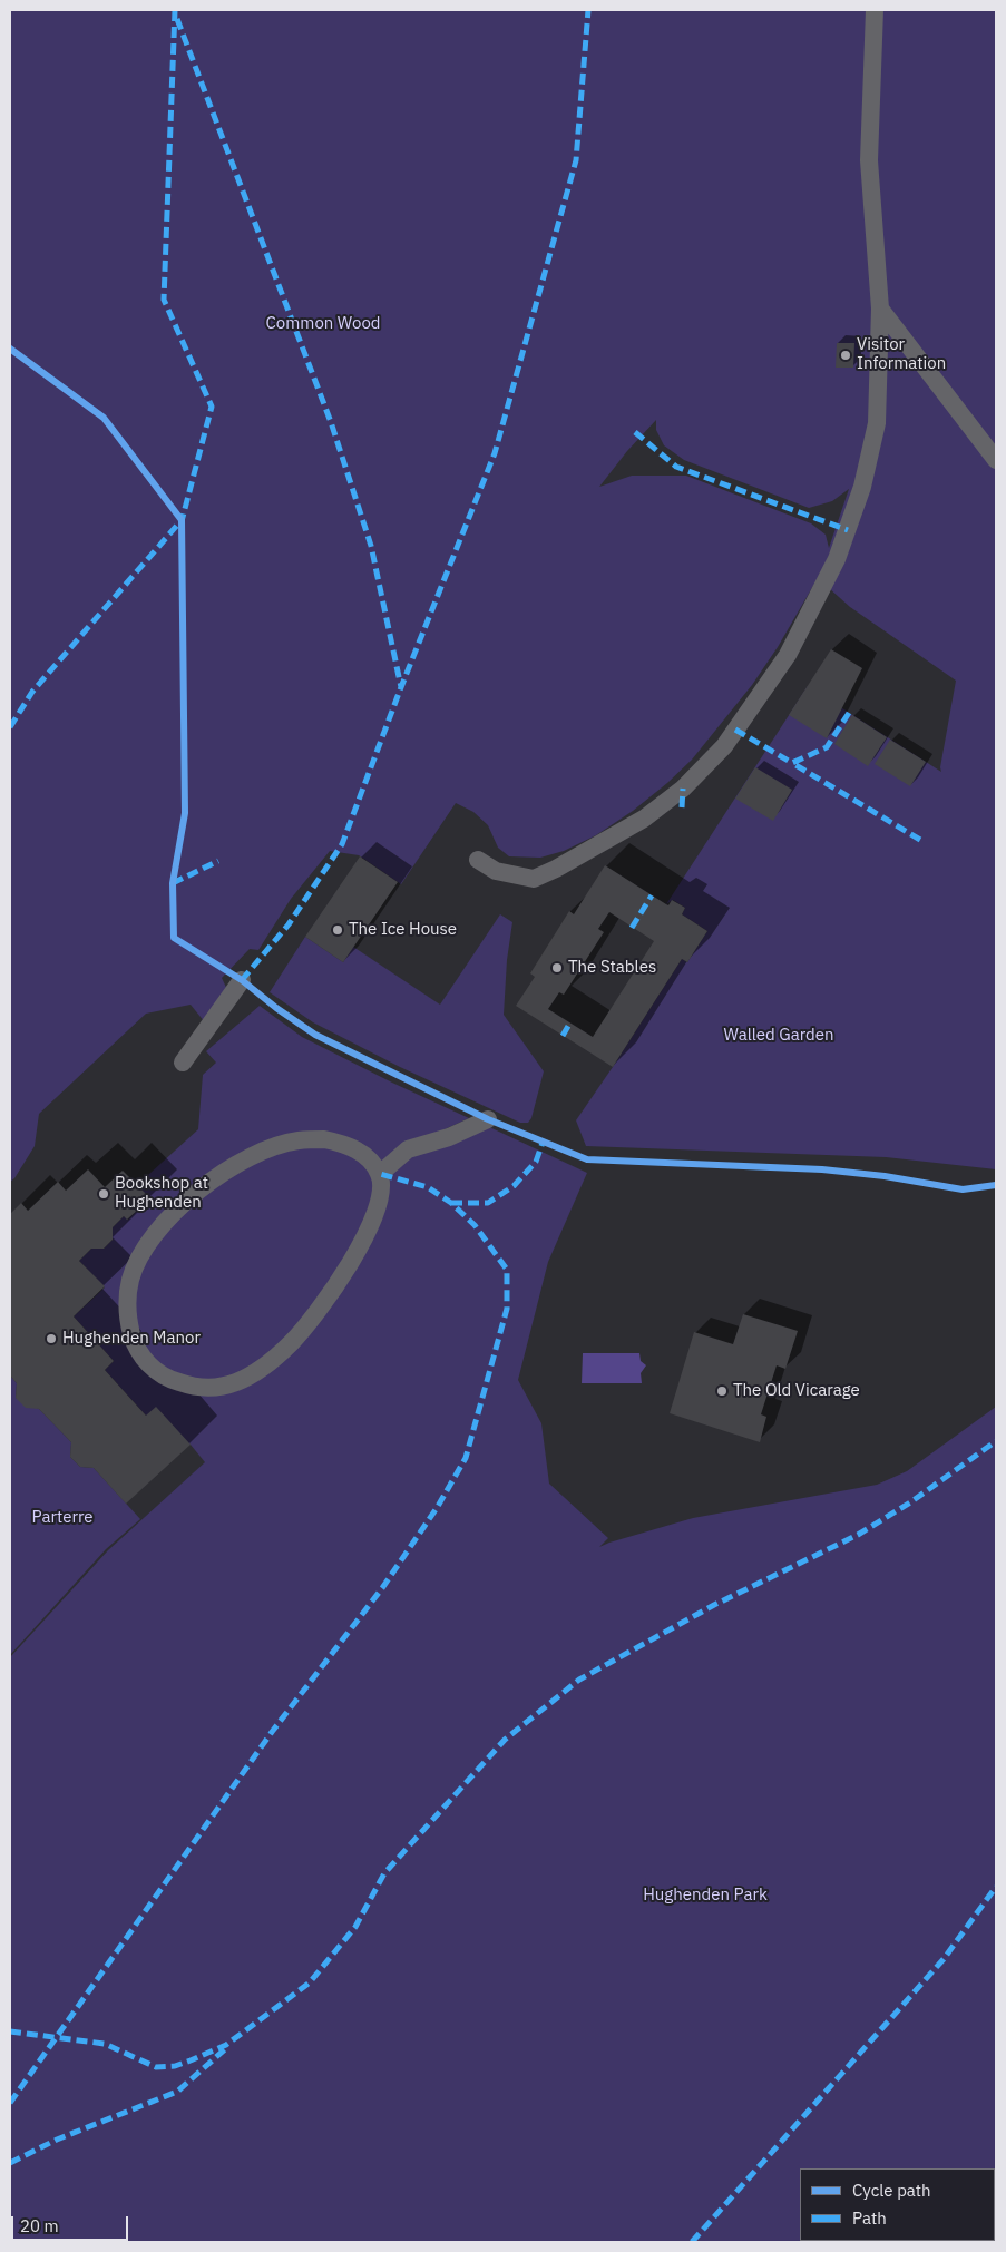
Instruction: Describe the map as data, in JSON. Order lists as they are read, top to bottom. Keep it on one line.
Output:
{"parks":["Common Wood","Walled Garden","Parterre","Hughenden Park"],"places":["Visitor Information","The Ice House","The Stables","Bookshop at Hughenden","Hughenden Manor","The Old Vicarage"],"legend":["Cycle path","Path"],"scale_bar":"20 m"}
